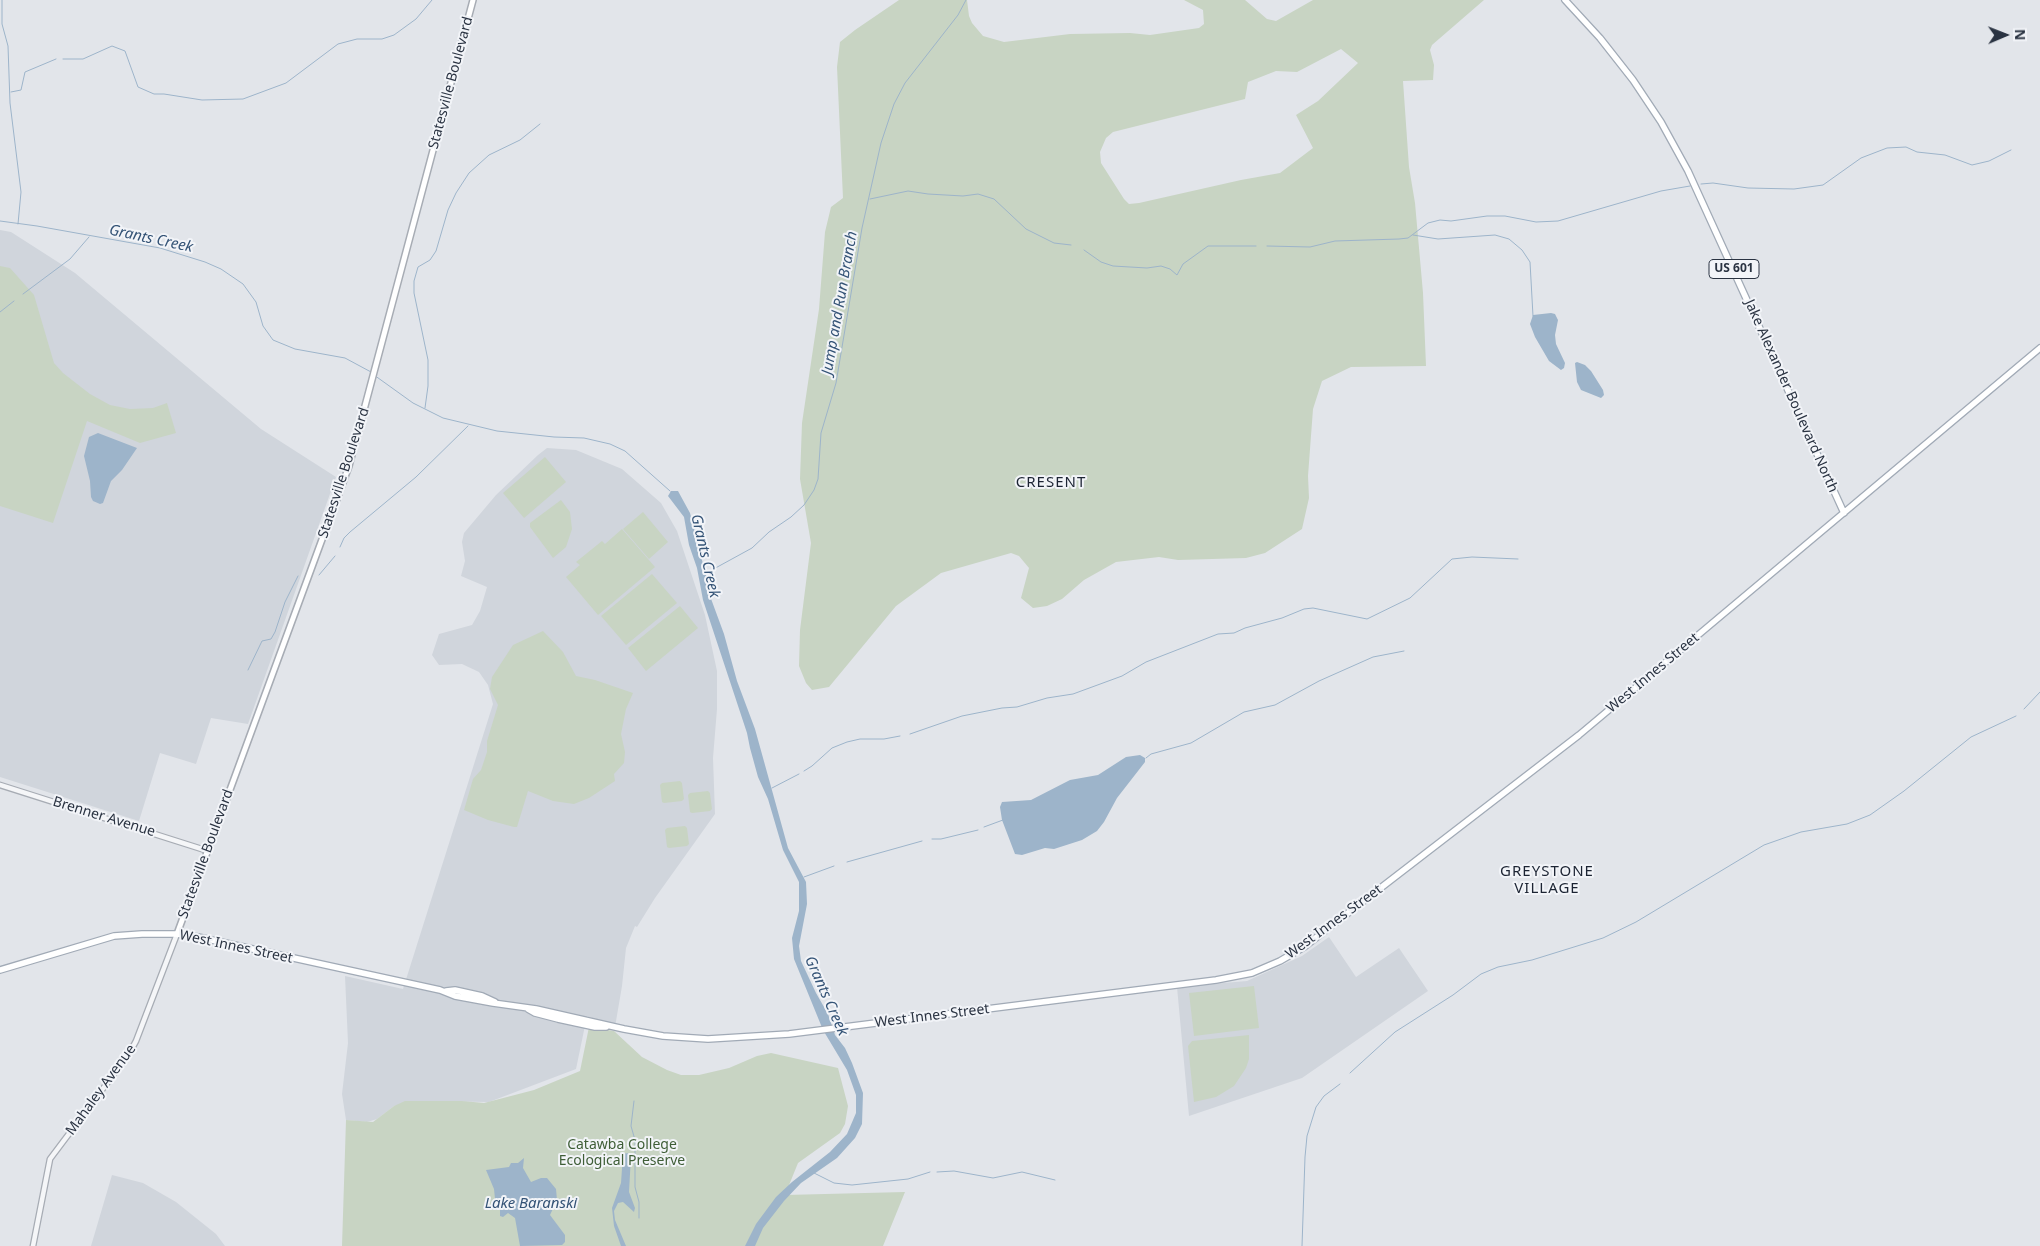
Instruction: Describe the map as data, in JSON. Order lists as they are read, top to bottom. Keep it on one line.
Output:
{"streets":{"main road":["Statesville Boulevard","US 601","Jake Alexander Boulevard North","West Innes Street"],"street":["Brenner Avenue","Mahaley Avenue"]},"crossings":[["Statesville Boulevard","West Innes Street"],["Statesville Boulevard","Brenner Avenue"],["Statesville Boulevard","Mahaley Avenue"],["Jake Alexander Boulevard North","West Innes Street"],["West Innes Street","Mahaley Avenue"]],"districts":["CRESENT","GREYSTONE VILLAGE"],"water":["Grants Creek","Jump and Run Branch","Lake Baranski"],"parks":["Catawba College Ecological Preserve"],"north":"right"}
